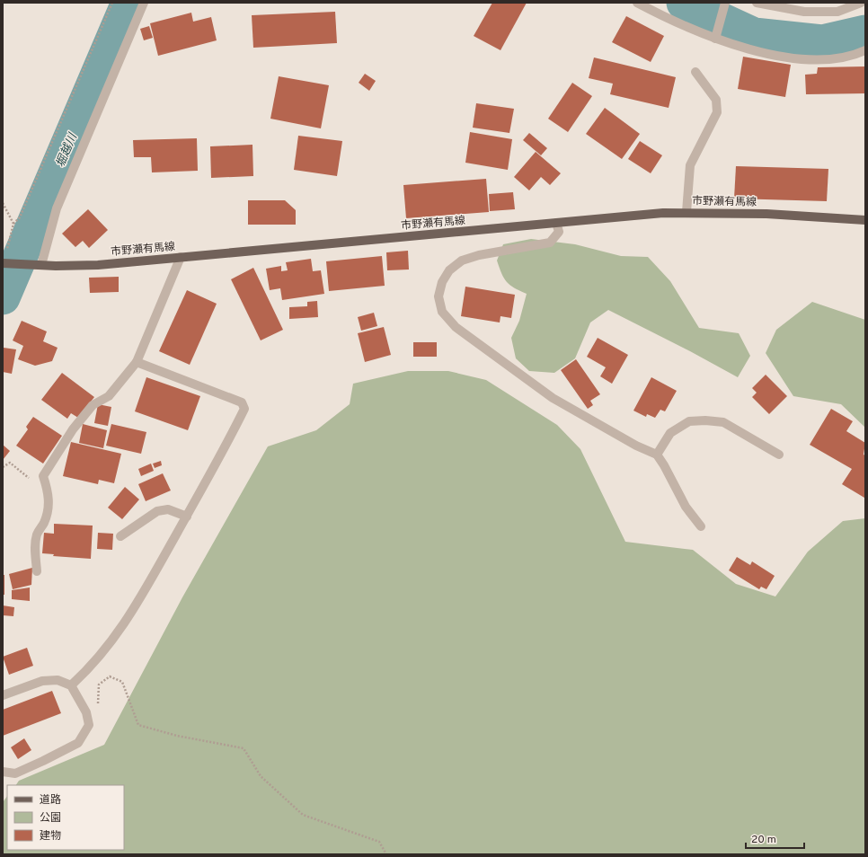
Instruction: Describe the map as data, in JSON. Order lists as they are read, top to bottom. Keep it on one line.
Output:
{"streets":{"main road":["市野瀬有馬線"]},"water":["堀越川"],"legend":["道路","公園","建物"],"scale_bar":"20 m"}
